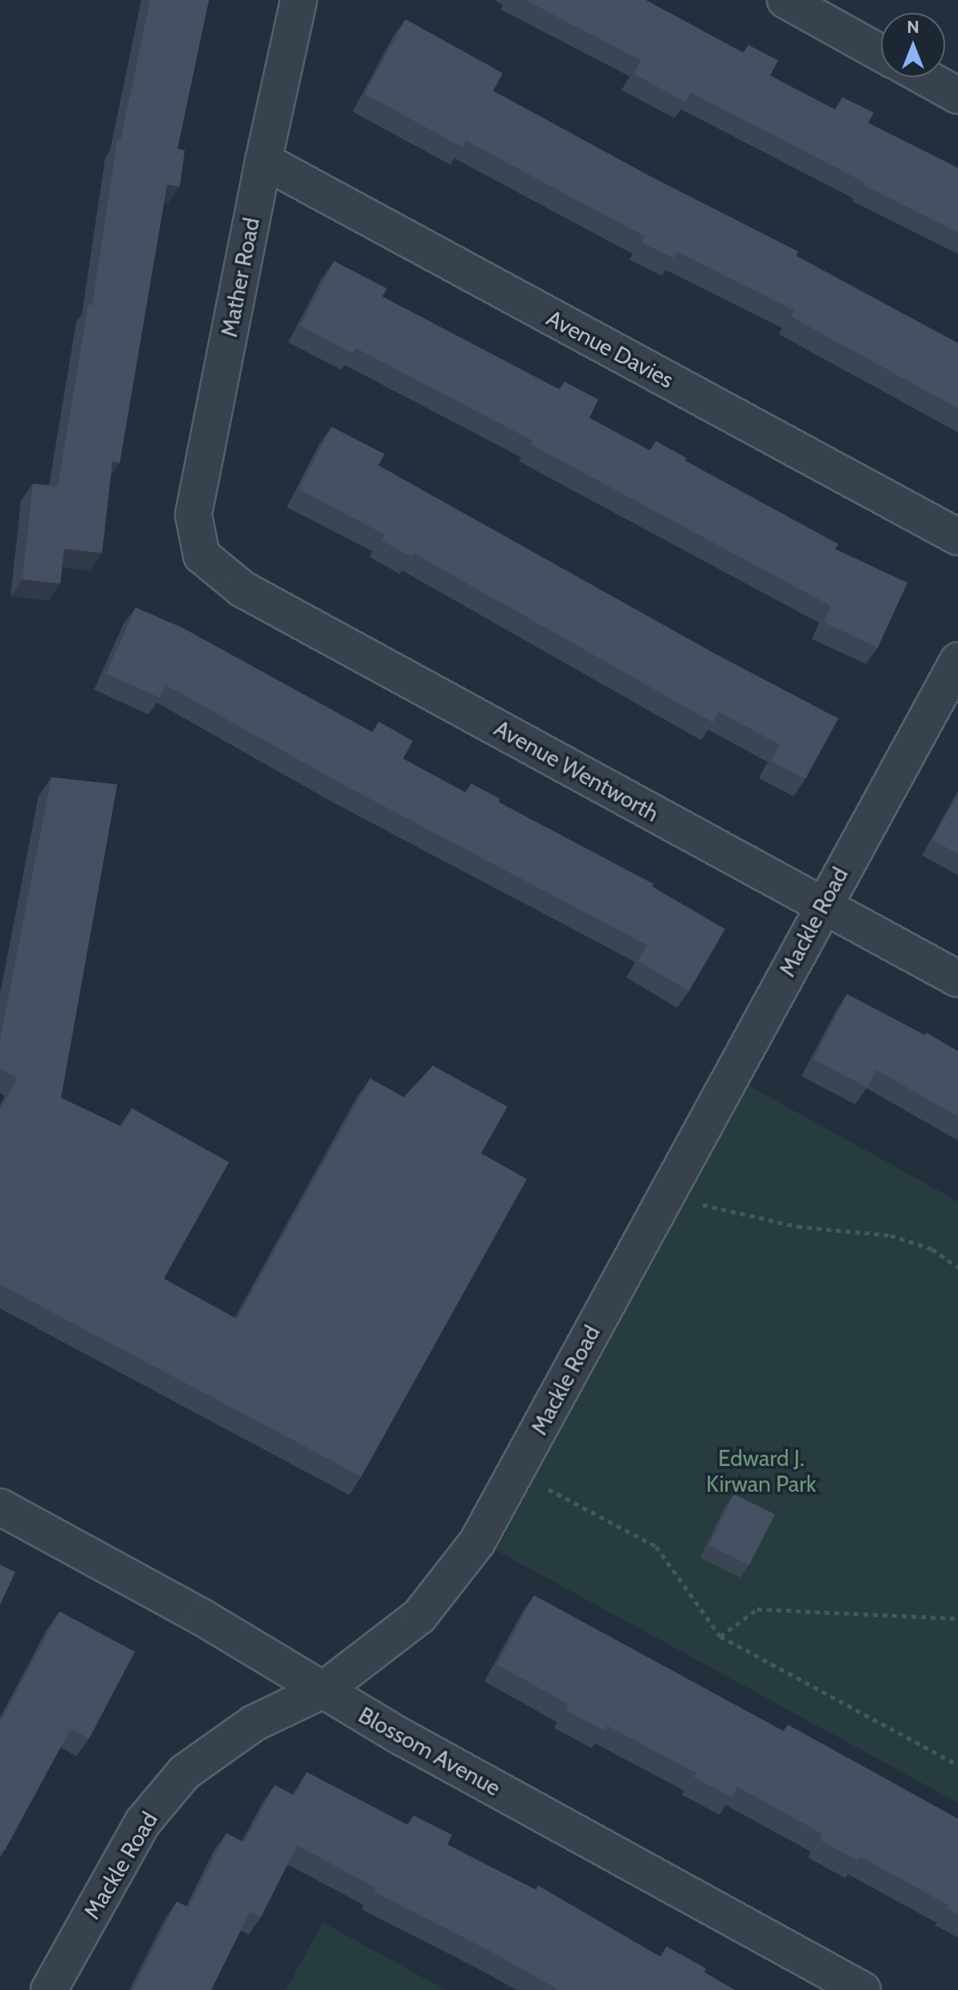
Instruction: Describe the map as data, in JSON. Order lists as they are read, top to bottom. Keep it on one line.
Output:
{"streets":{"street":["Mather Road","Avenue Davies","Avenue Wentworth","Mackle Road","Blossom Avenue"]},"crossings":[["Mather Road","Avenue Davies"],["Mather Road","Avenue Wentworth"],["Avenue Wentworth","Mackle Road"],["Mackle Road","Blossom Avenue"]],"parks":["Edward J. Kirwan Park"],"north":"top"}
